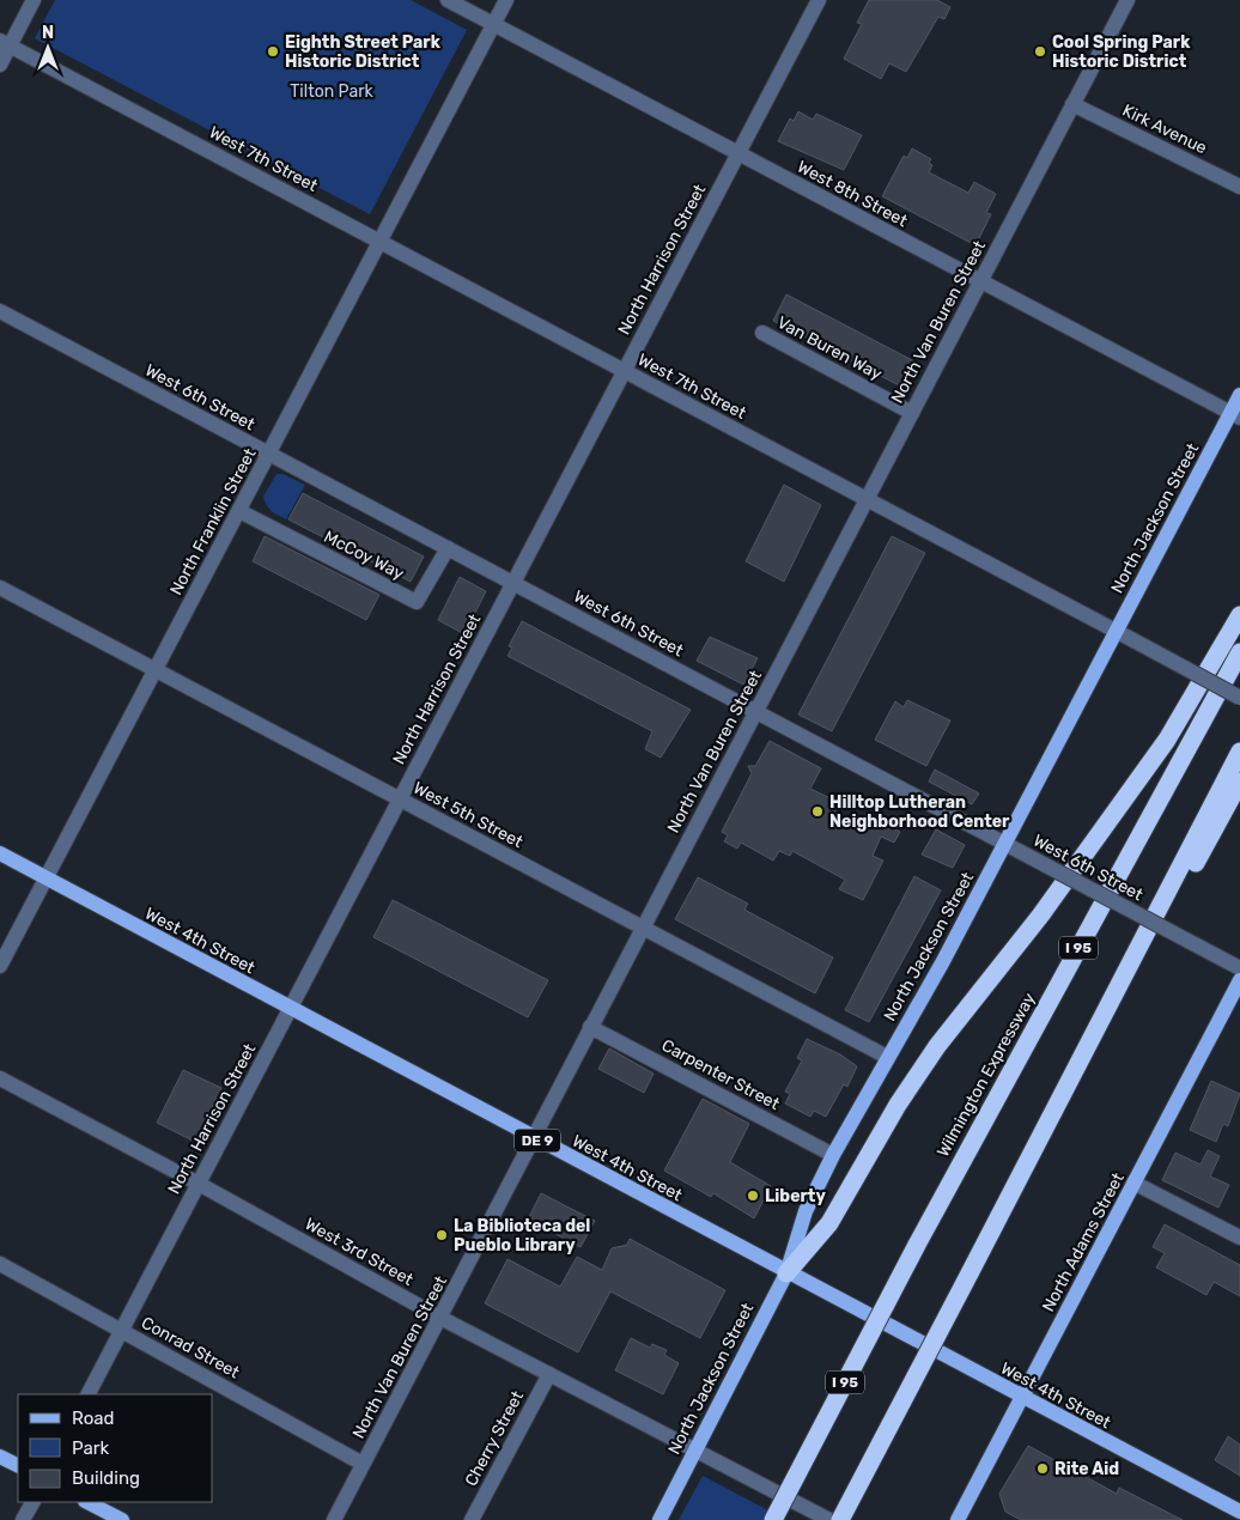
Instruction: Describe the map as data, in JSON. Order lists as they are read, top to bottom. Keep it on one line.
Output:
{"streets":{"highway":["I 95","Wilmington Expressway"],"main road":["North Jackson Street","West 4th Street","DE 9","North Adams Street"],"street":["Kirk Avenue","West 7th Street","West 8th Street","North Harrison Street","North Van Buren Street","Van Buren Way","West 6th Street","North Franklin Street","McCoy Way","West 5th Street","Carpenter Street","West 3rd Street","Conrad Street","Cherry Street"]},"crossings":[["Kirk Avenue","North Van Buren Street"],["West 7th Street","North Harrison Street"],["West 7th Street","North Van Buren Street"],["West 7th Street","North Jackson Street"],["West 7th Street","North Franklin Street"],["West 8th Street","North Harrison Street"],["West 8th Street","North Van Buren Street"],["West 8th Street","North Jackson Street"],["West 8th Street","North Franklin Street"],["North Harrison Street","West 6th Street"],["North Harrison Street","West 5th Street"],["North Harrison Street","West 4th Street"],["North Harrison Street","West 3rd Street"],["North Harrison Street","Conrad Street"],["North Van Buren Street","Van Buren Way"],["North Van Buren Street","West 6th Street"],["North Van Buren Street","West 5th Street"],["North Van Buren Street","West 4th Street"],["North Van Buren Street","Carpenter Street"],["North Van Buren Street","West 3rd Street"],["North Van Buren Street","Conrad Street"],["West 6th Street","North Jackson Street"],["West 6th Street","North Franklin Street"],["West 6th Street","McCoy Way"],["North Jackson Street","West 5th Street"],["North Jackson Street","West 4th Street"],["North Jackson Street","Carpenter Street"],["North Jackson Street","West 3rd Street"],["North Franklin Street","McCoy Way"],["North Franklin Street","West 5th Street"],["North Franklin Street","West 4th Street"],["West 4th Street","North Adams Street"],["West 3rd Street","Cherry Street"]],"parks":["Tilton Park"],"places":["Eighth Street Park Historic District","Cool Spring Park Historic District","Hilltop Lutheran Neighborhood Center","Liberty","La Biblioteca del Pueblo Library","Rite Aid"],"legend":["Road","Park","Building"],"north":"top"}
